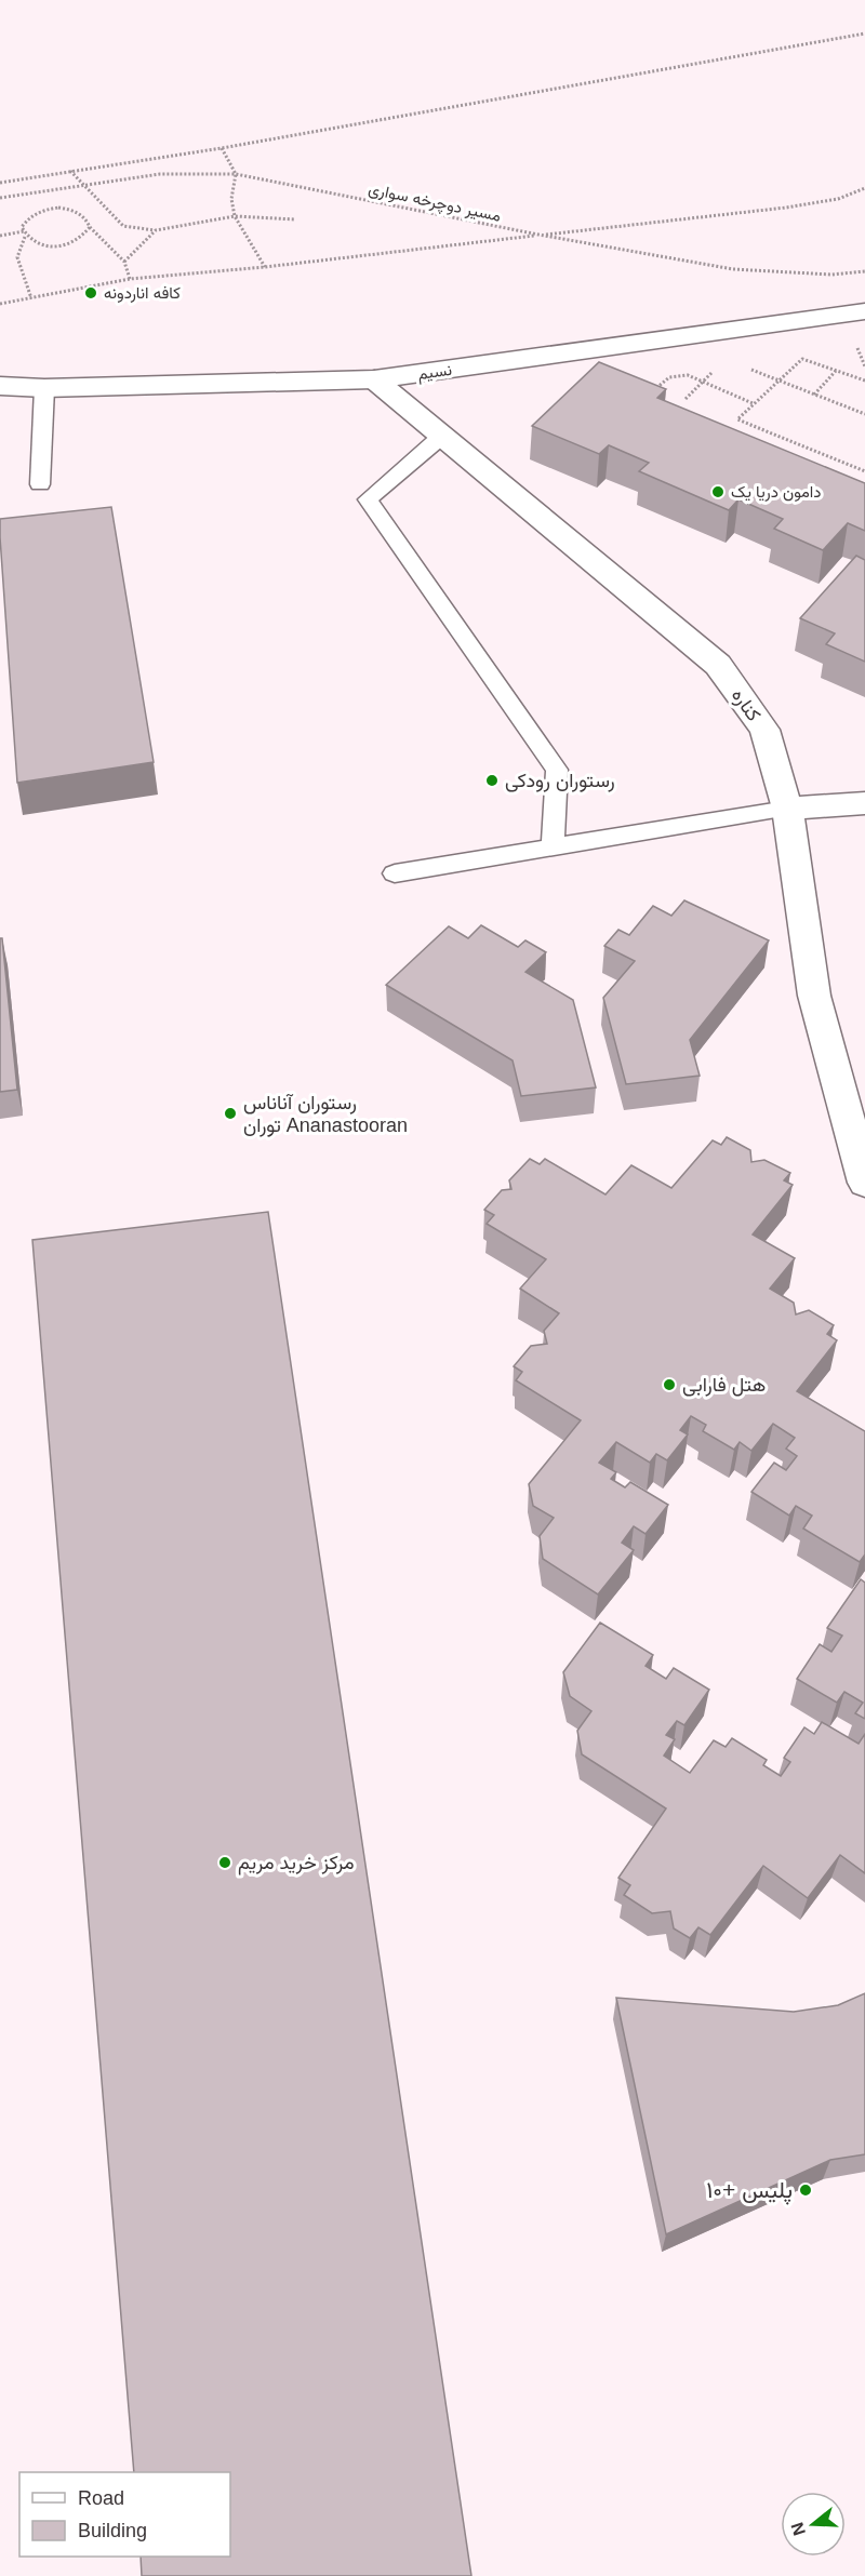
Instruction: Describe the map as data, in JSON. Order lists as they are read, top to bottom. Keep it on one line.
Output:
{"streets":{"street":["نسیم","کناره"],"path":["مسیر دوچرخه سواری"]},"crossings":[["نسیم","کناره"]],"places":["کافه اناردونه","دامون دریا یک","رستوران رودکی","رستوران آناناس توران Ananastooran","هتل فارابی","مرکز خرید مریم","پلیس +۱۰"],"legend":["Road","Building"],"north":"left"}
